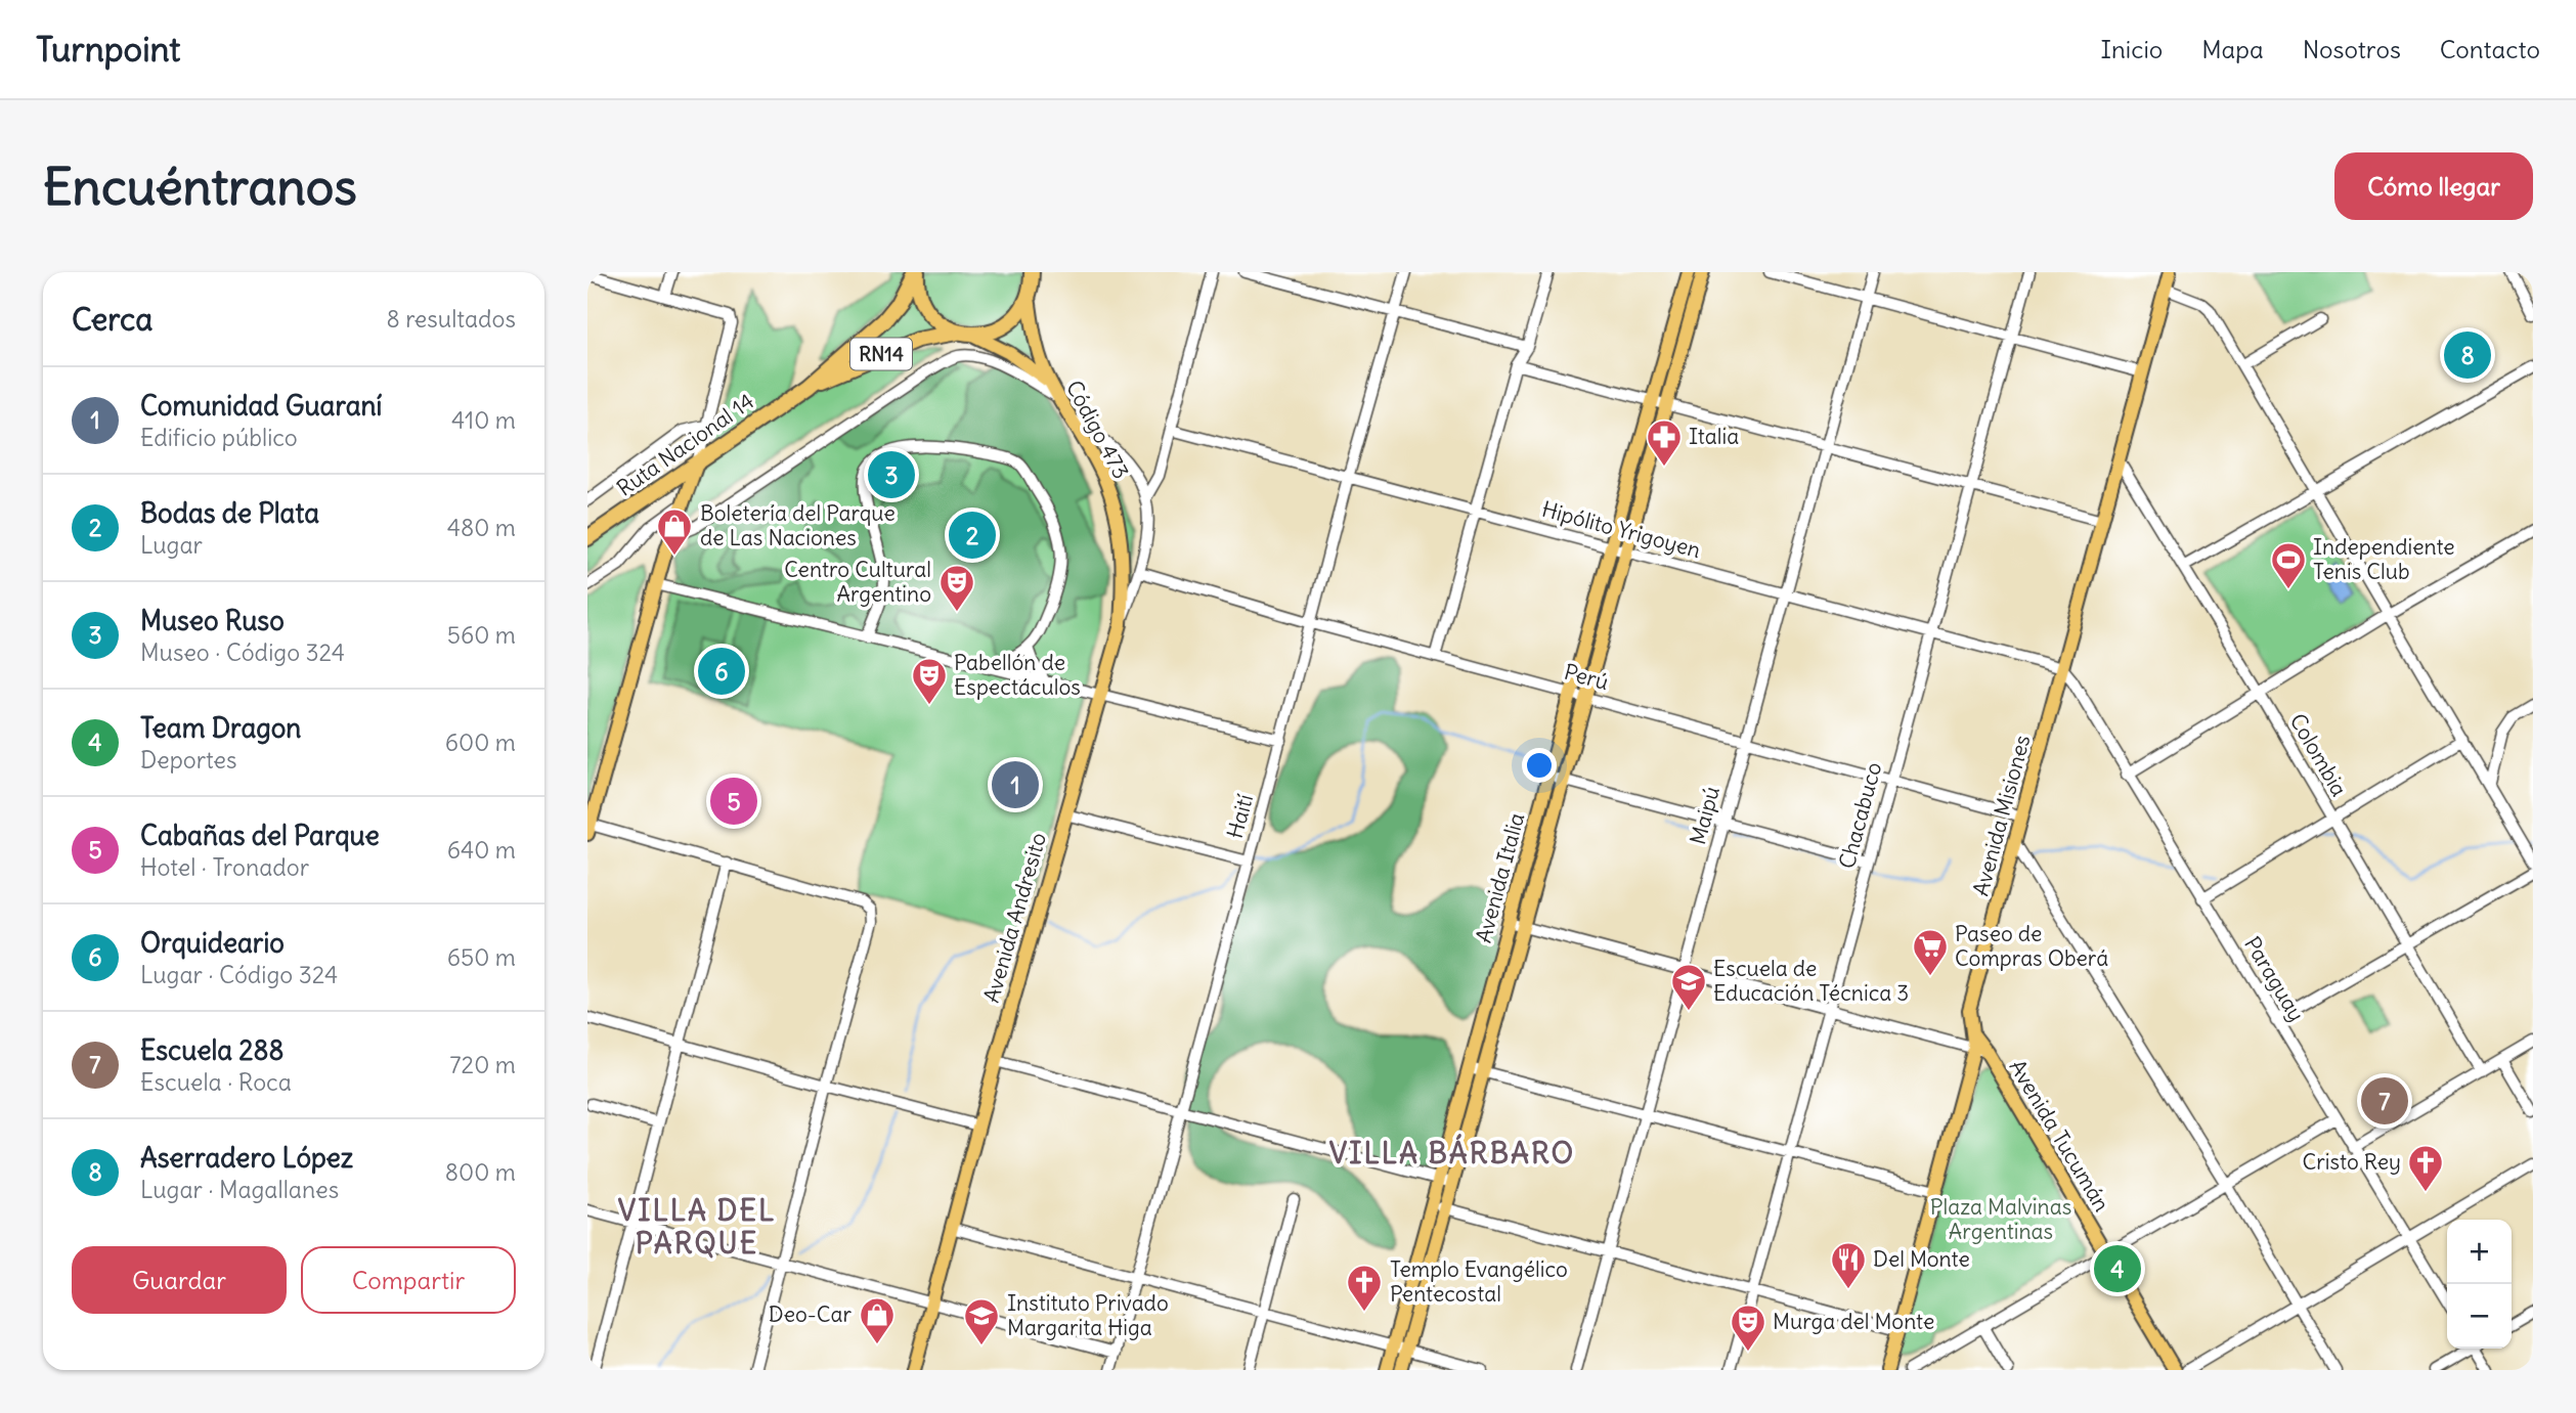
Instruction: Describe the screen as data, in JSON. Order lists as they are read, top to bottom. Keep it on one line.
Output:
{"streets":{"highway":["RN14","Ruta Nacional 14"],"main road":["Código 473","Avenida Misiones","Avenida Italia","Avenida Andresito","Avenida Tucumán"],"street":["Hipólito Yrigoyen","Perú","Colombia","Maipú","Chacabuco","Haití","Paraguay"]},"crossings":[["RN14","Código 473"],["RN14","Ruta Nacional 14"],["Código 473","Avenida Andresito"],["Hipólito Yrigoyen","Maipú"],["Hipólito Yrigoyen","Chacabuco"],["Hipólito Yrigoyen","Avenida Misiones"],["Hipólito Yrigoyen","Haití"],["Hipólito Yrigoyen","Avenida Italia"],["Hipólito Yrigoyen","Avenida Andresito"],["Hipólito Yrigoyen","Paraguay"],["Perú","Maipú"],["Perú","Chacabuco"],["Perú","Avenida Misiones"],["Perú","Haití"],["Perú","Avenida Italia"],["Perú","Avenida Andresito"],["Colombia","Avenida Misiones"],["Avenida Misiones","Paraguay"],["Avenida Misiones","Avenida Tucumán"]],"districts":["VILLA BÁRBARO","VILLA DEL PARQUE"],"parks":["Plaza Malvinas Argentinas"],"places":{"pharmacy":["Italia"],"shop":["Boletería del Parque de Las Naciones","Deo-Car"],"sports":["Independiente Tenis Club"],"theatre":["Centro Cultural Argentino","Pabellón de Espectáculos","Murga del Monte"],"supermarket":["Paseo de Compras Oberá"],"school or university":["Escuela de Educación Técnica 3","Instituto Privado Margarita Higa"],"church":["Cristo Rey","Templo Evangélico Pentecostal"],"restaurant":["Del Monte"]},"page":{"header":"Turnpoint","nav":["Inicio","Mapa","Nosotros","Contacto"],"buttons":["Cómo llegar",["Guardar","Compartir"]],"title":"Encuéntranos","heading":["Cerca","8 resultados"],"pins":["8","3","2","6","1","5","7","4"],"list":[{"mark":"1","name":"Comunidad Guaraní","note":"Edificio público","value":"410 m"},{"mark":"2","name":"Bodas de Plata","note":"Lugar","value":"480 m"},{"mark":"3","name":"Museo Ruso","note":"Museo · Código 324","value":"560 m"},{"mark":"4","name":"Team Dragon","note":"Deportes","value":"600 m"},{"mark":"5","name":"Cabañas del Parque","note":"Hotel · Tronador","value":"640 m"},{"mark":"6","name":"Orquideario","note":"Lugar · Código 324","value":"650 m"},{"mark":"7","name":"Escuela 288","note":"Escuela · Roca","value":"720 m"},{"mark":"8","name":"Aserradero López","note":"Lugar · Magallanes","value":"800 m"}],"map_buttons":["+","−"]}}
